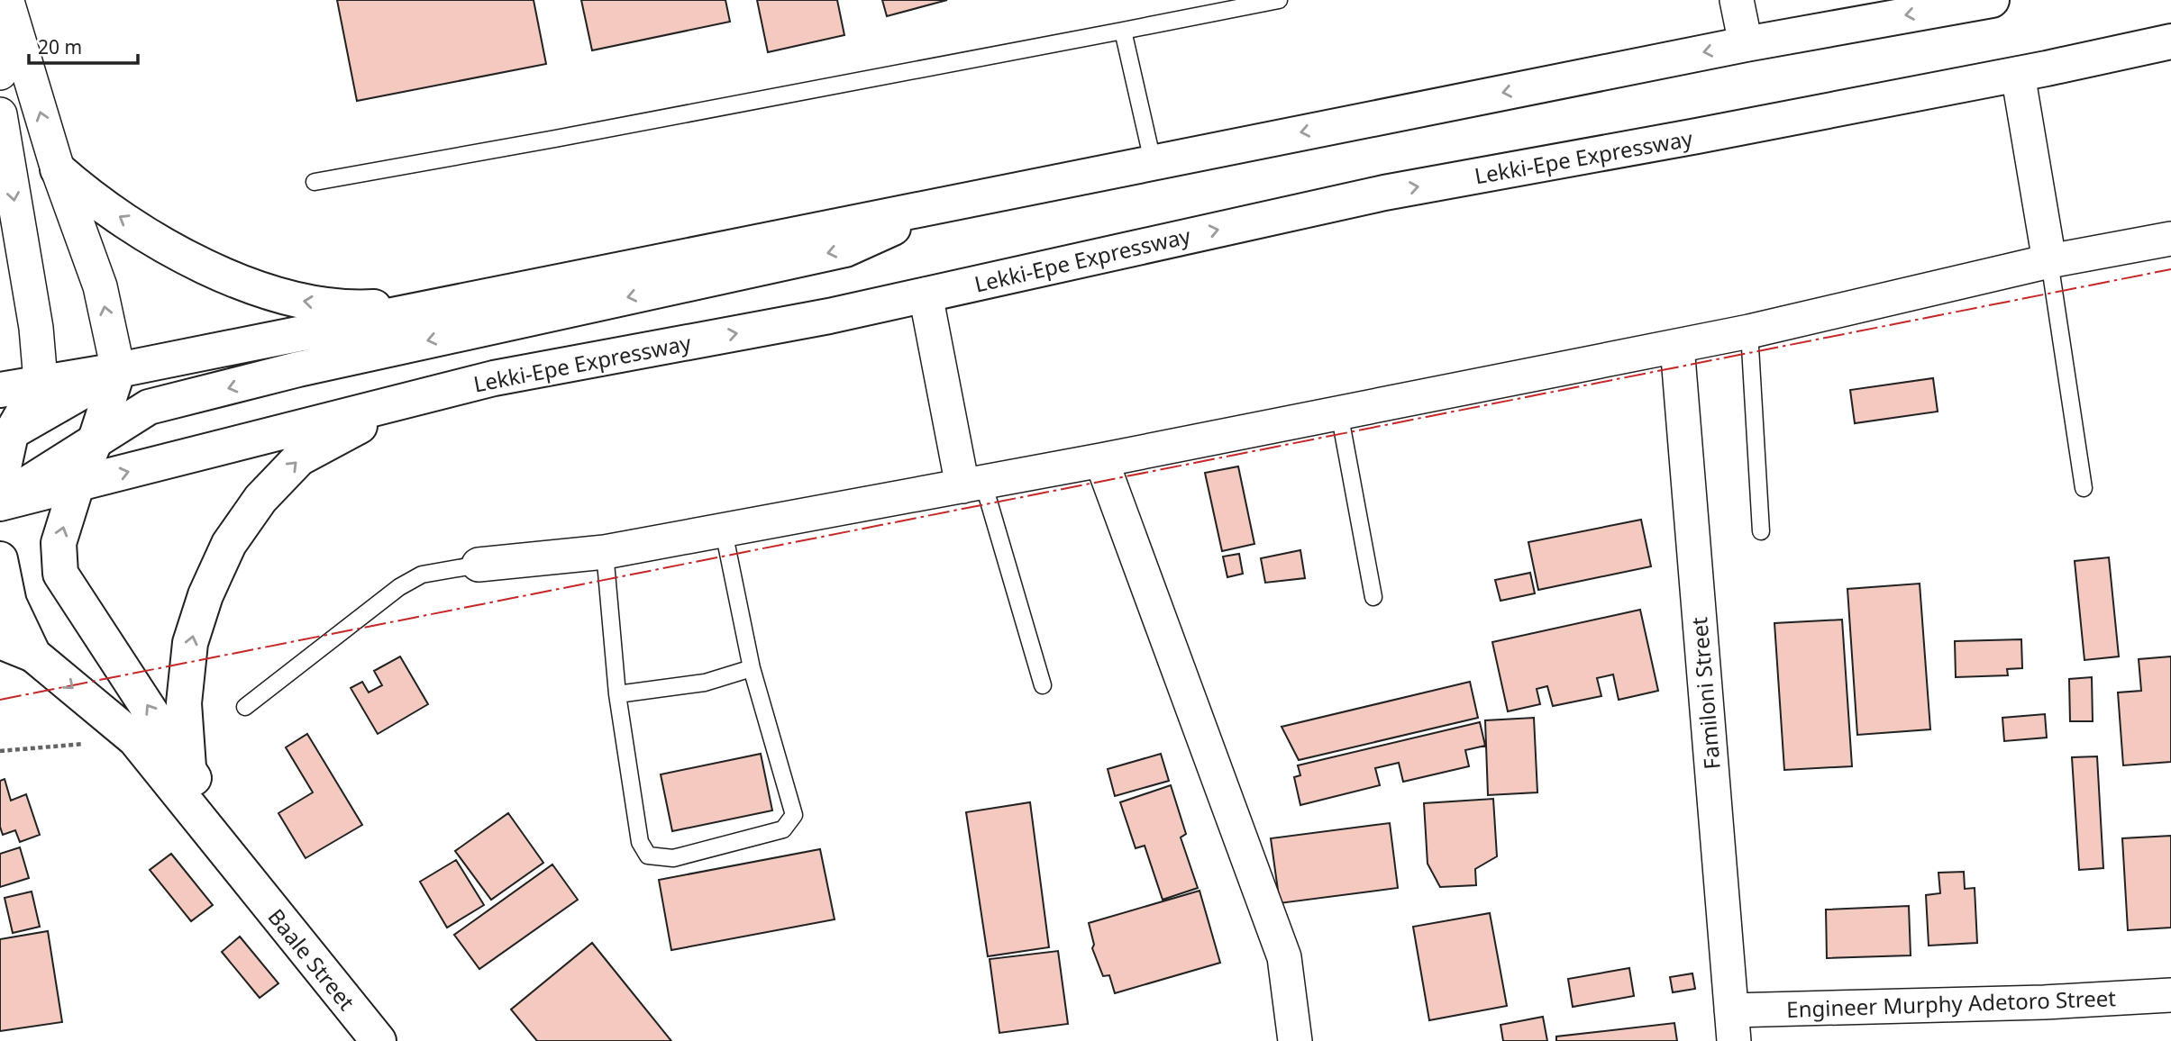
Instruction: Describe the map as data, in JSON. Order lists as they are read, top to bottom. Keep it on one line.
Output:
{"streets":{"main road":["Lekki-Epe Expressway","Baale Street"],"street":["Familoni Street","Engineer Murphy Adetoro Street"]},"crossings":[["Familoni Street","Engineer Murphy Adetoro Street"]],"scale_bar":"20 m"}
